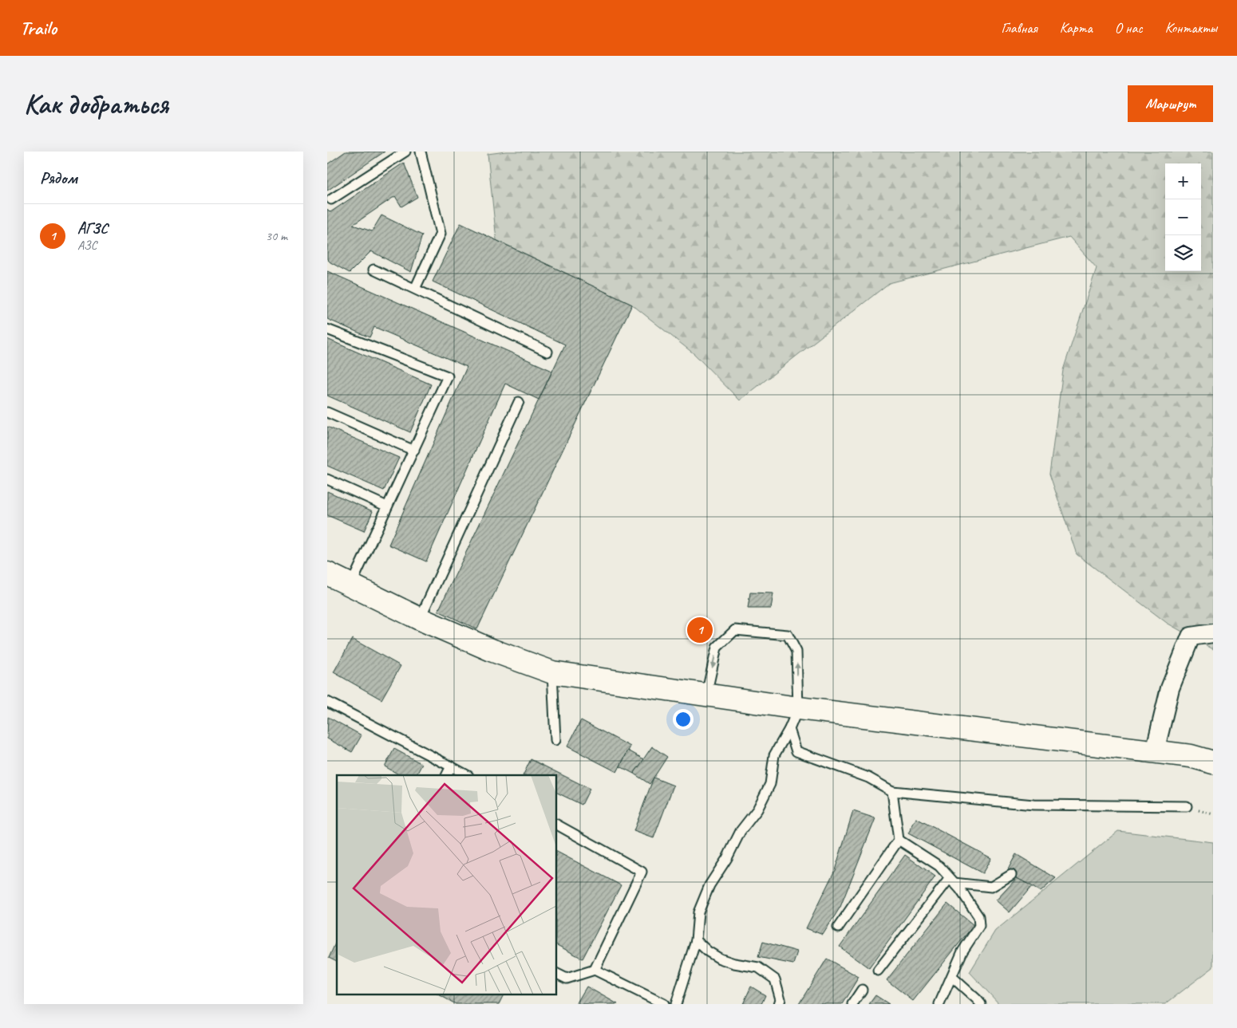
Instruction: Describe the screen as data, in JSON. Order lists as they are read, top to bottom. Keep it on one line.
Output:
{"page":{"header":"Trailo","nav":["Главная","Карта","О нас","Контакты"],"buttons":"Маршрут","title":"Как добраться","heading":"Рядом","map_buttons":["+","−"],"list":[{"mark":"1","name":"АГЗС","note":"АЗС","value":"30 m"}],"pins":"1"}}
